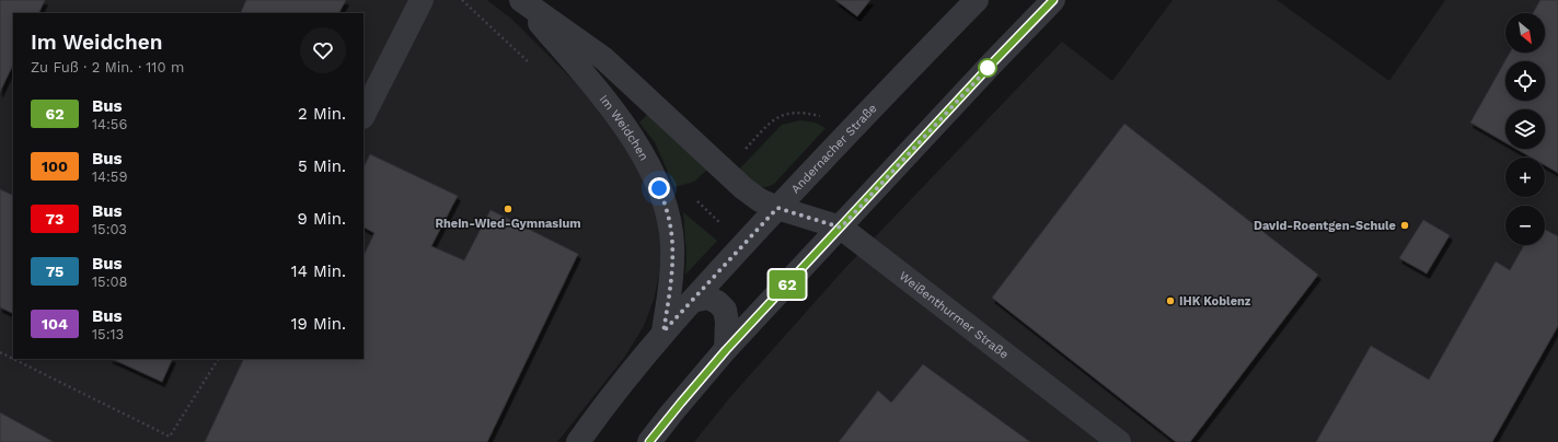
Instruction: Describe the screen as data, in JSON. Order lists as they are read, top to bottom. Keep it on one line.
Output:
{"streets":{"street":["Im Weidchen","Andernacher Straße","Weißenthurmer Straße"]},"crossings":[["Im Weidchen","Andernacher Straße"],["Im Weidchen","Weißenthurmer Straße"],["Andernacher Straße","Weißenthurmer Straße"]],"places":["Rhein-Wied-Gymnasium","David-Roentgen-Schule","IHK Koblenz"],"lines":["bus line 62"],"north":"bottom right","page":{"on_map":"62","map_buttons":["+","−"],"heading":["Im Weidchen","Zu Fuß · 2 Min. · 110 m"],"list":[{"mark":"62","name":"Bus","note":"14:56","value":"2 Min."},{"mark":"100","name":"Bus","note":"14:59","value":"5 Min."},{"mark":"73","name":"Bus","note":"15:03","value":"9 Min."},{"mark":"75","name":"Bus","note":"15:08","value":"14 Min."},{"mark":"104","name":"Bus","note":"15:13","value":"19 Min."}]}}
